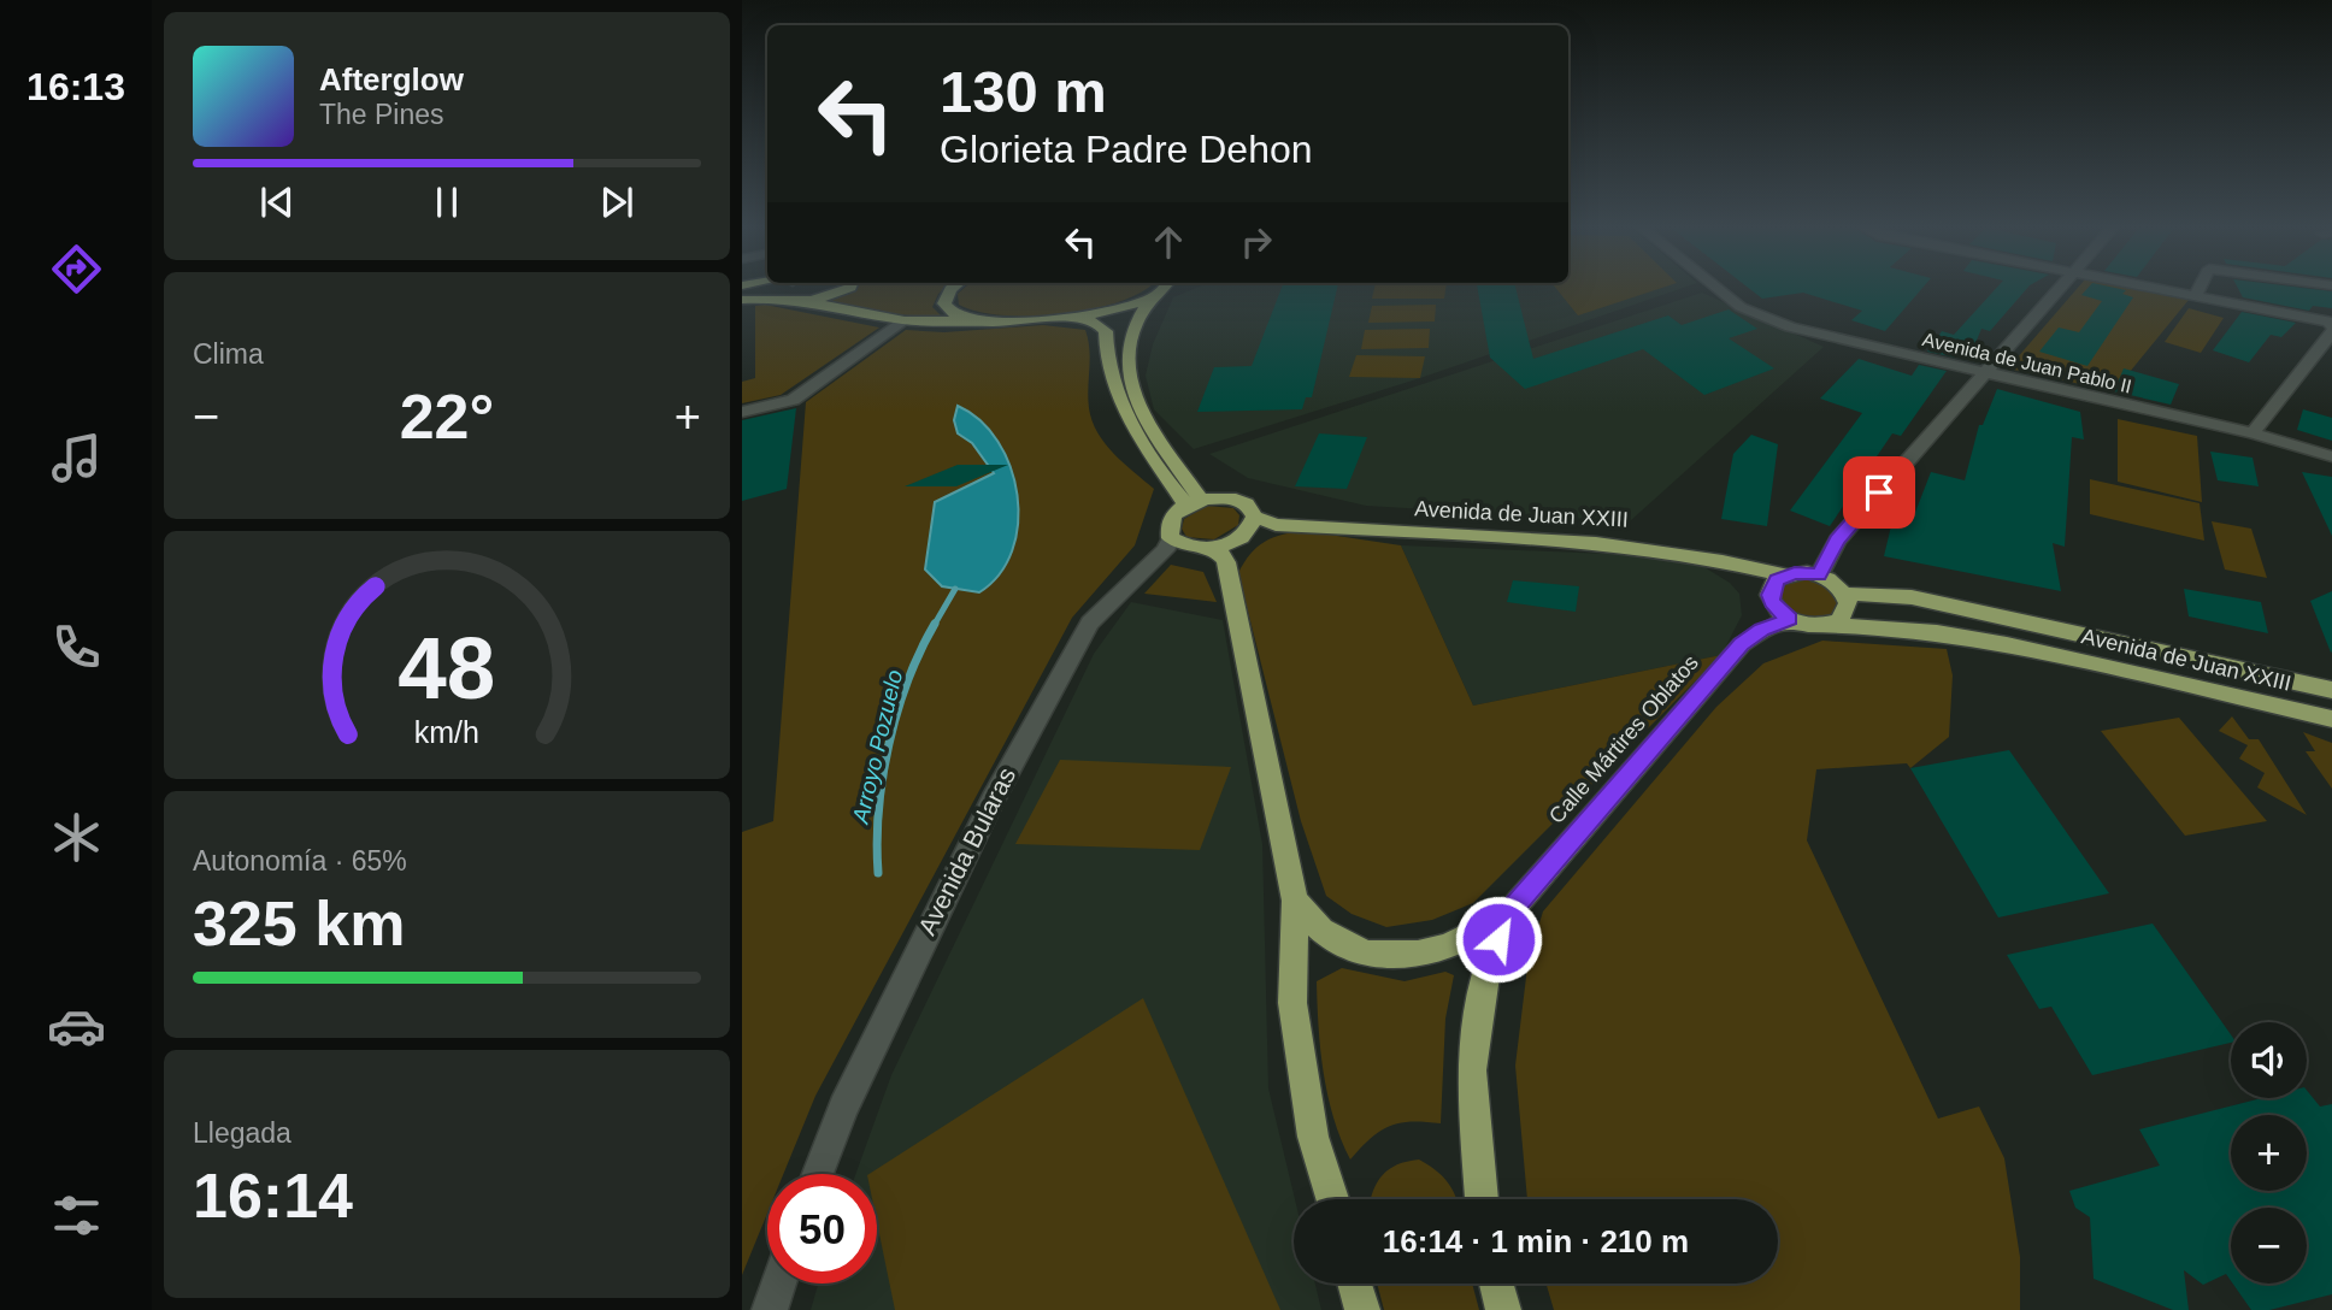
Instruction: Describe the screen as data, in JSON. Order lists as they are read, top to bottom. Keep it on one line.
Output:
{"streets":{"main road":["Avenida de Juan XXIII","Calle Mártires Oblatos"],"street":["Avenida de Juan Pablo II","Avenida Bularas"]},"crossings":[["Avenida de Juan XXIII","Calle Mártires Oblatos"]],"water":["Arroyo Pozuelo"],"page":{"tabs":"16:13","turn":["130 m","Glorieta Padre Dehon"],"song":["Afterglow","The Pines"],"tile":["Clima",["Autonomía · 65%","325 km"],["Llegada","16:14"]],"heat":["−","22°","+"],"map_buttons":["+","−"],"limit":"50","trip":"16:14 · 1 min · 210 m","gauge":["48","km/h"]}}
